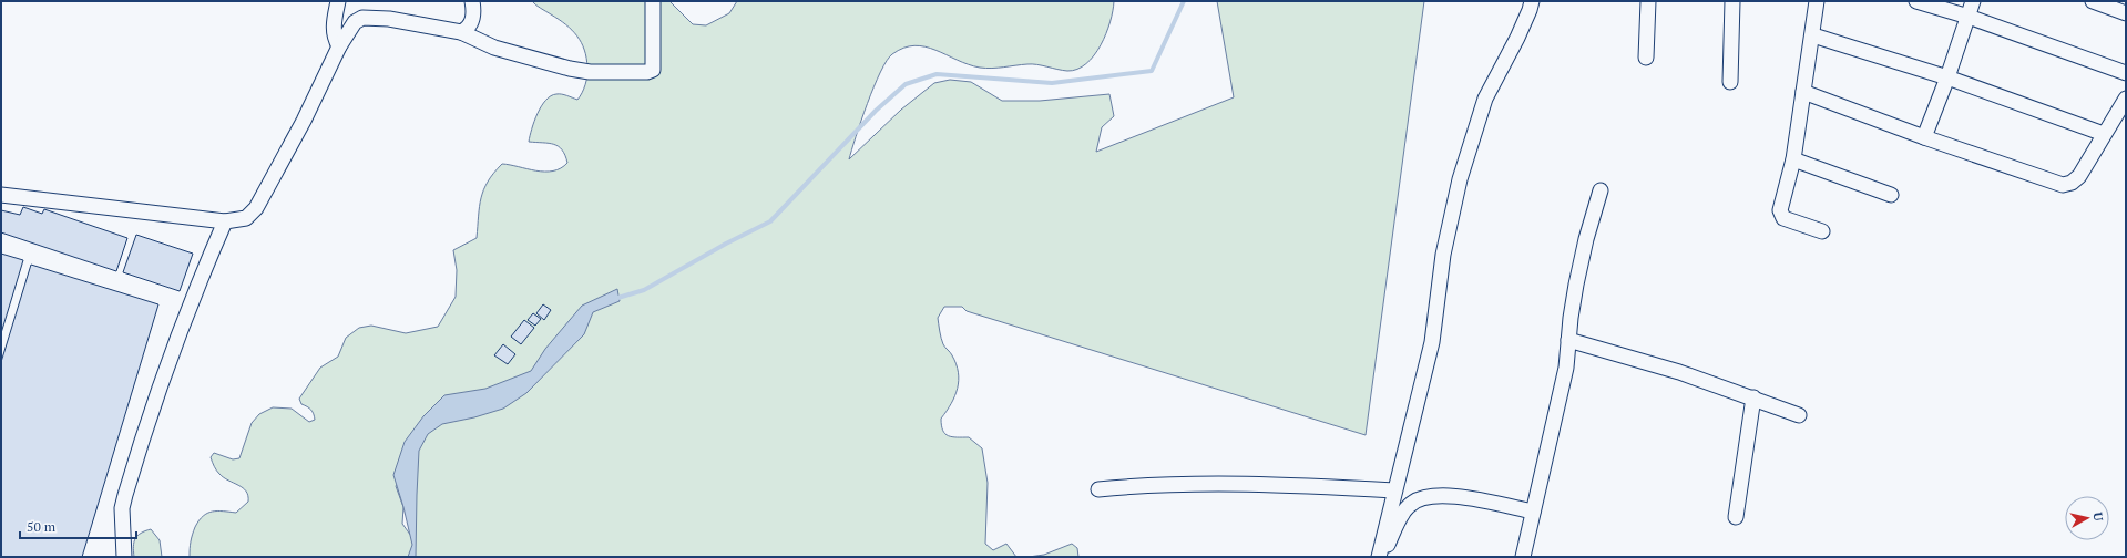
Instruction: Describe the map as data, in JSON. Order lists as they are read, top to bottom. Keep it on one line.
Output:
{"scale_bar":"50 m","north":"right"}
